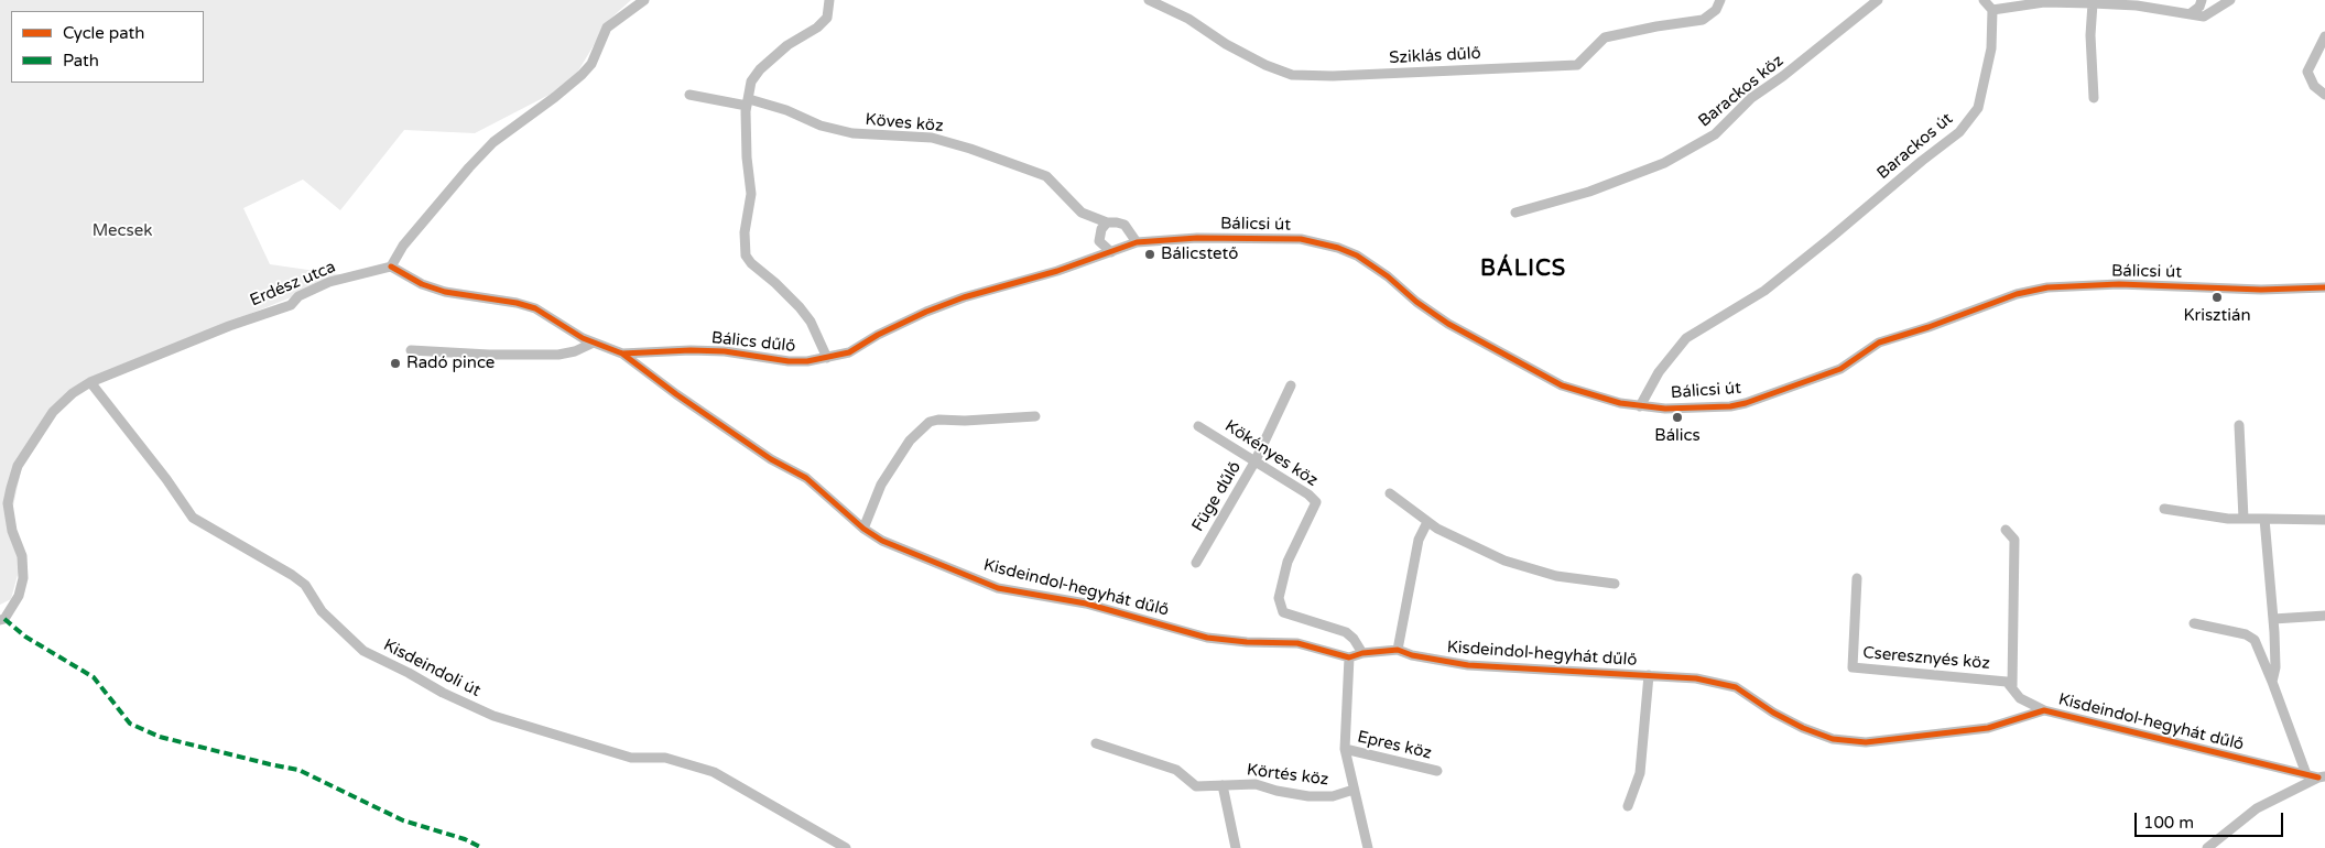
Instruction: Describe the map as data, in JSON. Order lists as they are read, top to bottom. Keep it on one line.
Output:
{"streets":{"street":["Sziklás dűlő","Barackos köz","Köves köz","Barackos út","Bálicsi út","Erdész utca","Bálics dűlő","Kökényes köz","Füge dűlő","Kisdeindol-hegyhát dűlő","Cseresznyés köz","Kisdeindoli út","Epres köz","Körtés köz"]},"crossings":[["Barackos út","Bálicsi út"],["Bálicsi út","Bálics dűlő"],["Erdész utca","Bálics dűlő"],["Erdész utca","Kisdeindoli út"],["Bálics dűlő","Kisdeindol-hegyhát dűlő"],["Kökényes köz","Füge dűlő"],["Kökényes köz","Kisdeindol-hegyhát dűlő"],["Kisdeindol-hegyhát dűlő","Cseresznyés köz"]],"districts":["BÁLICS"],"parks":["Mecsek"],"places":["Bálicstető","Krisztián","Radó pince","Bálics"],"legend":["Cycle path","Path"],"scale_bar":"100 m"}
